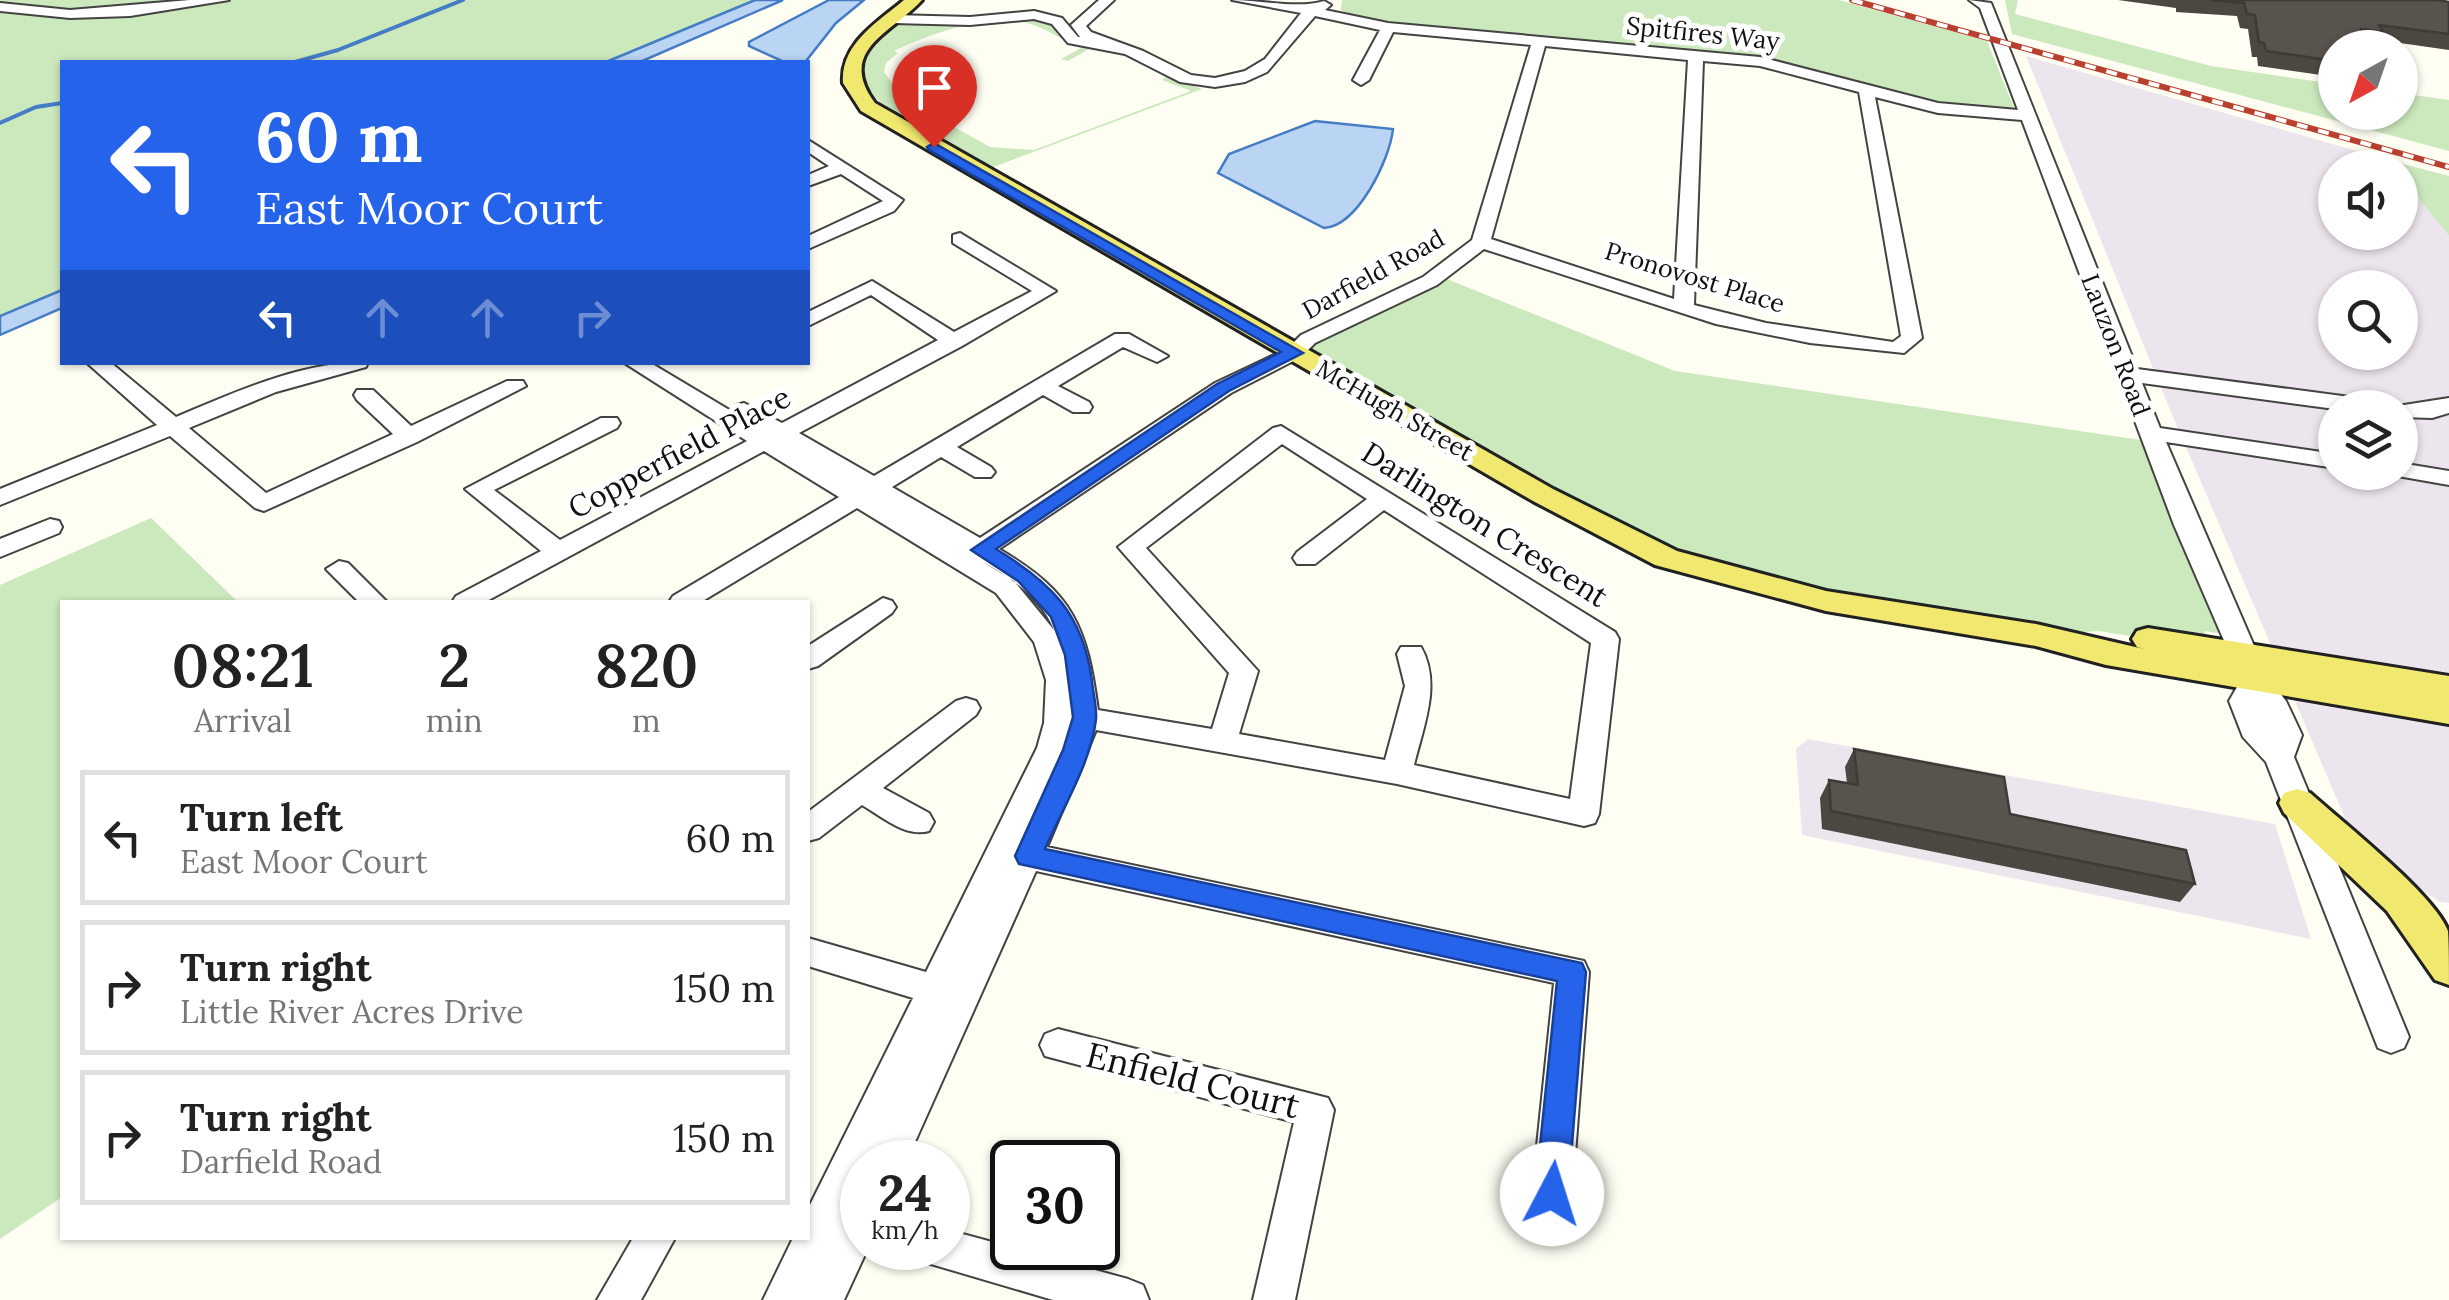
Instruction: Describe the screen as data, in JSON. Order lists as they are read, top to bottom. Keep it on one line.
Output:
{"streets":{"main road":["McHugh Street"],"street":["Spitfires Way","Darfield Road","Pronovost Place","Lauzon Road","Copperfield Place","Darlington Crescent","Enfield Court"]},"crossings":[["Spitfires Way","Darfield Road"],["Spitfires Way","Pronovost Place"],["Spitfires Way","Lauzon Road"],["Darfield Road","Pronovost Place"],["Darfield Road","McHugh Street"],["Lauzon Road","McHugh Street"]],"north":"bottom left","page":{"turn":["60 m","East Moor Court"],"eta":["08:21","Arrival","2","min","820","m"],"list":[{"name":"Turn left","note":"East Moor Court","value":"60 m"},{"name":"Turn right","note":"Little River Acres Drive","value":"150 m"},{"name":"Turn right","note":"Darfield Road","value":"150 m"}],"speed":"24 km/h","limit":"30"}}
